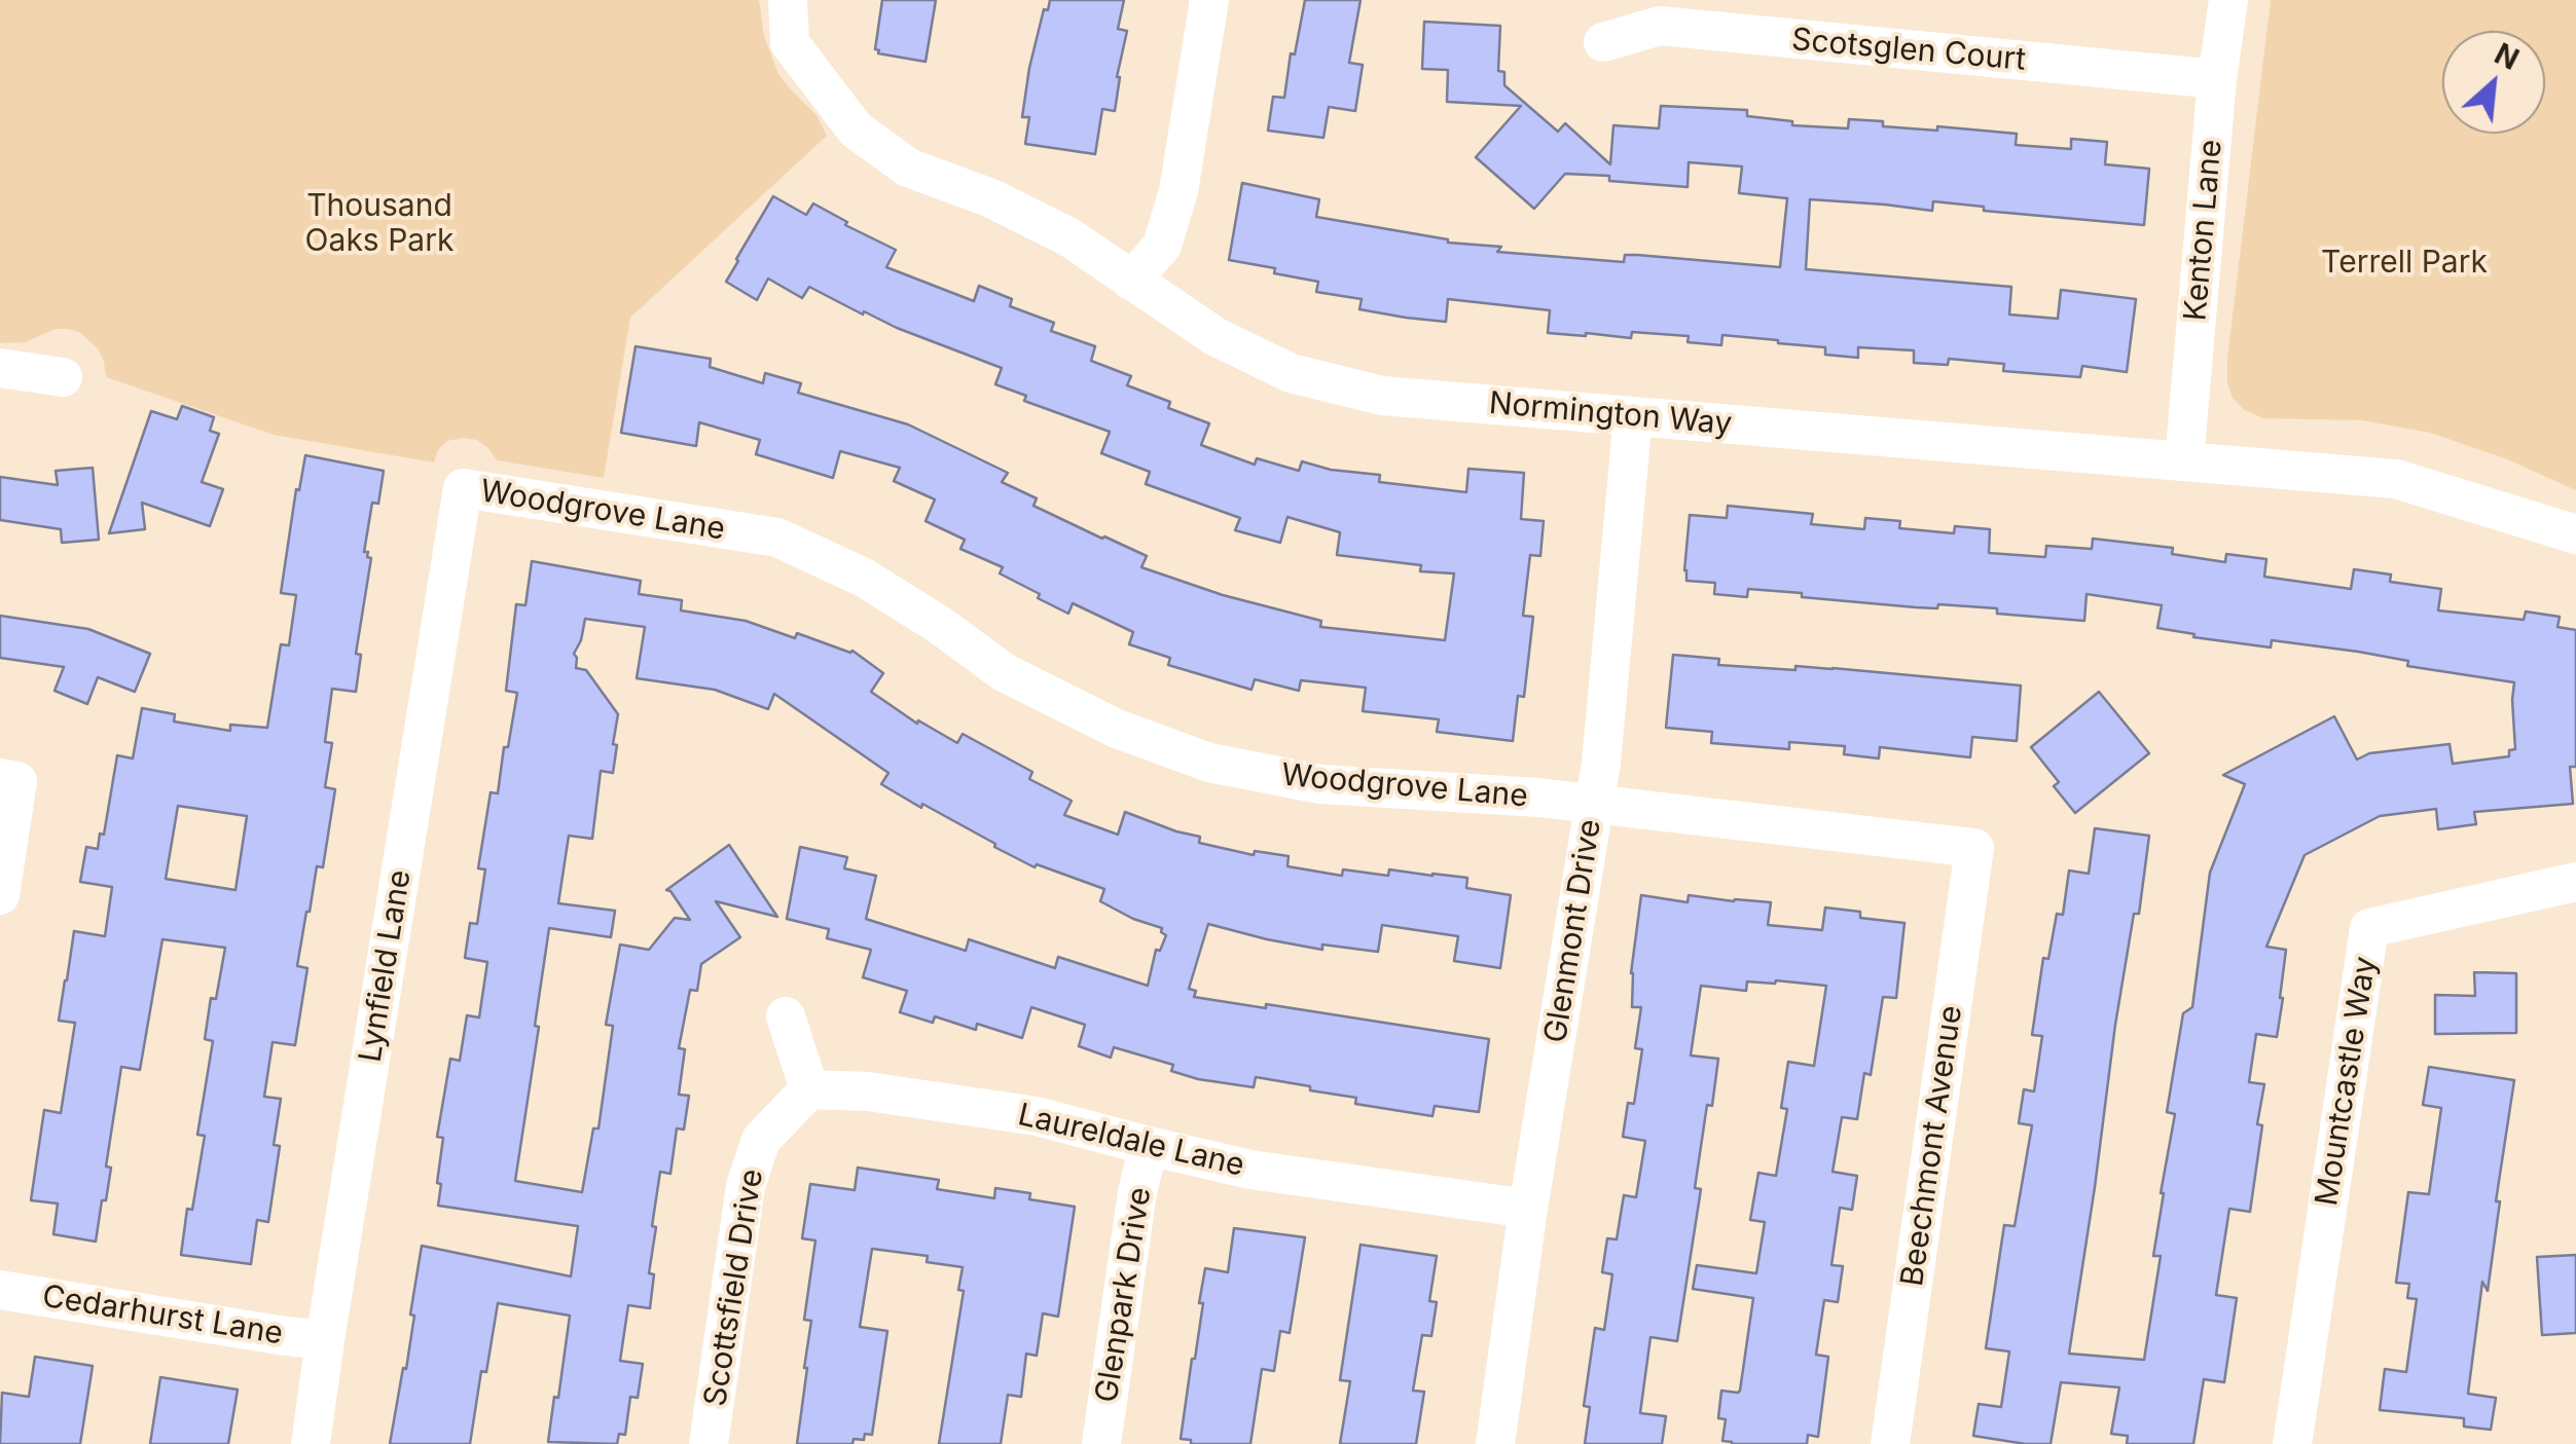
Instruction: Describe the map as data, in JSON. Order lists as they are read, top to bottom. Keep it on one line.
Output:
{"streets":{"street":["Scotsglen Court","Kenton Lane","Normington Way","Woodgrove Lane","Glenmont Drive","Lynfield Lane","Mountcastle Way","Laureldale Lane","Beechmont Avenue","Scottsfield Drive","Glenpark Drive","Cedarhurst Lane"]},"crossings":[["Scotsglen Court","Kenton Lane"],["Kenton Lane","Normington Way"],["Normington Way","Glenmont Drive"],["Woodgrove Lane","Glenmont Drive"],["Woodgrove Lane","Lynfield Lane"],["Woodgrove Lane","Beechmont Avenue"],["Glenmont Drive","Laureldale Lane"],["Lynfield Lane","Cedarhurst Lane"],["Laureldale Lane","Scottsfield Drive"],["Laureldale Lane","Glenpark Drive"]],"parks":["Thousand Oaks Park","Terrell Park"],"north":"top right"}
